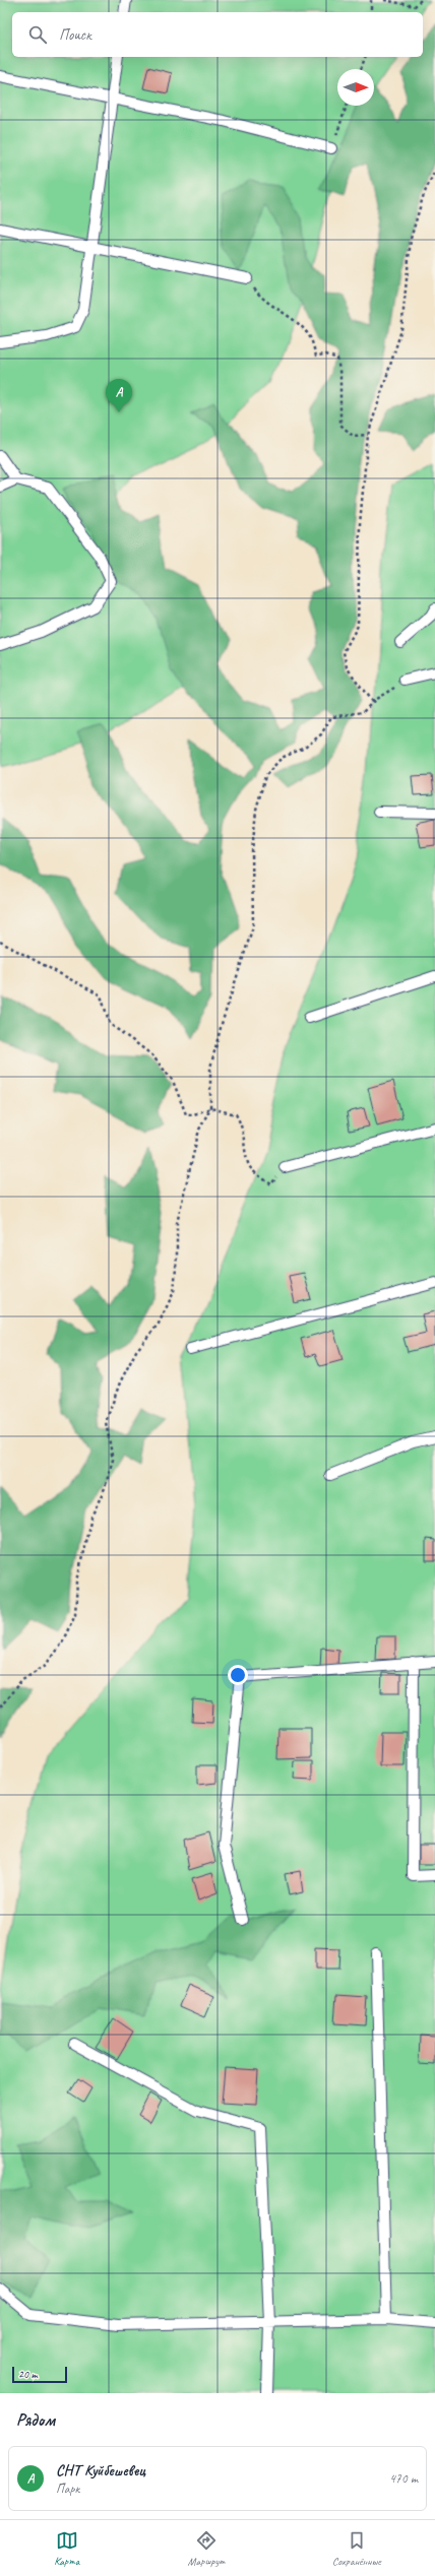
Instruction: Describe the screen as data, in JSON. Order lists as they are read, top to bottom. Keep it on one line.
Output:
{"scale_bar":"20 m","north":"right","page":{"search":"Поиск","pins":"A","scale":"20 m","heading":"Рядом","list":[{"mark":"A","name":"СНТ Куйбешевец","note":"Парк","value":"470 m"}],"nav":["Карта","Маршрут","Сохранённые"]}}
